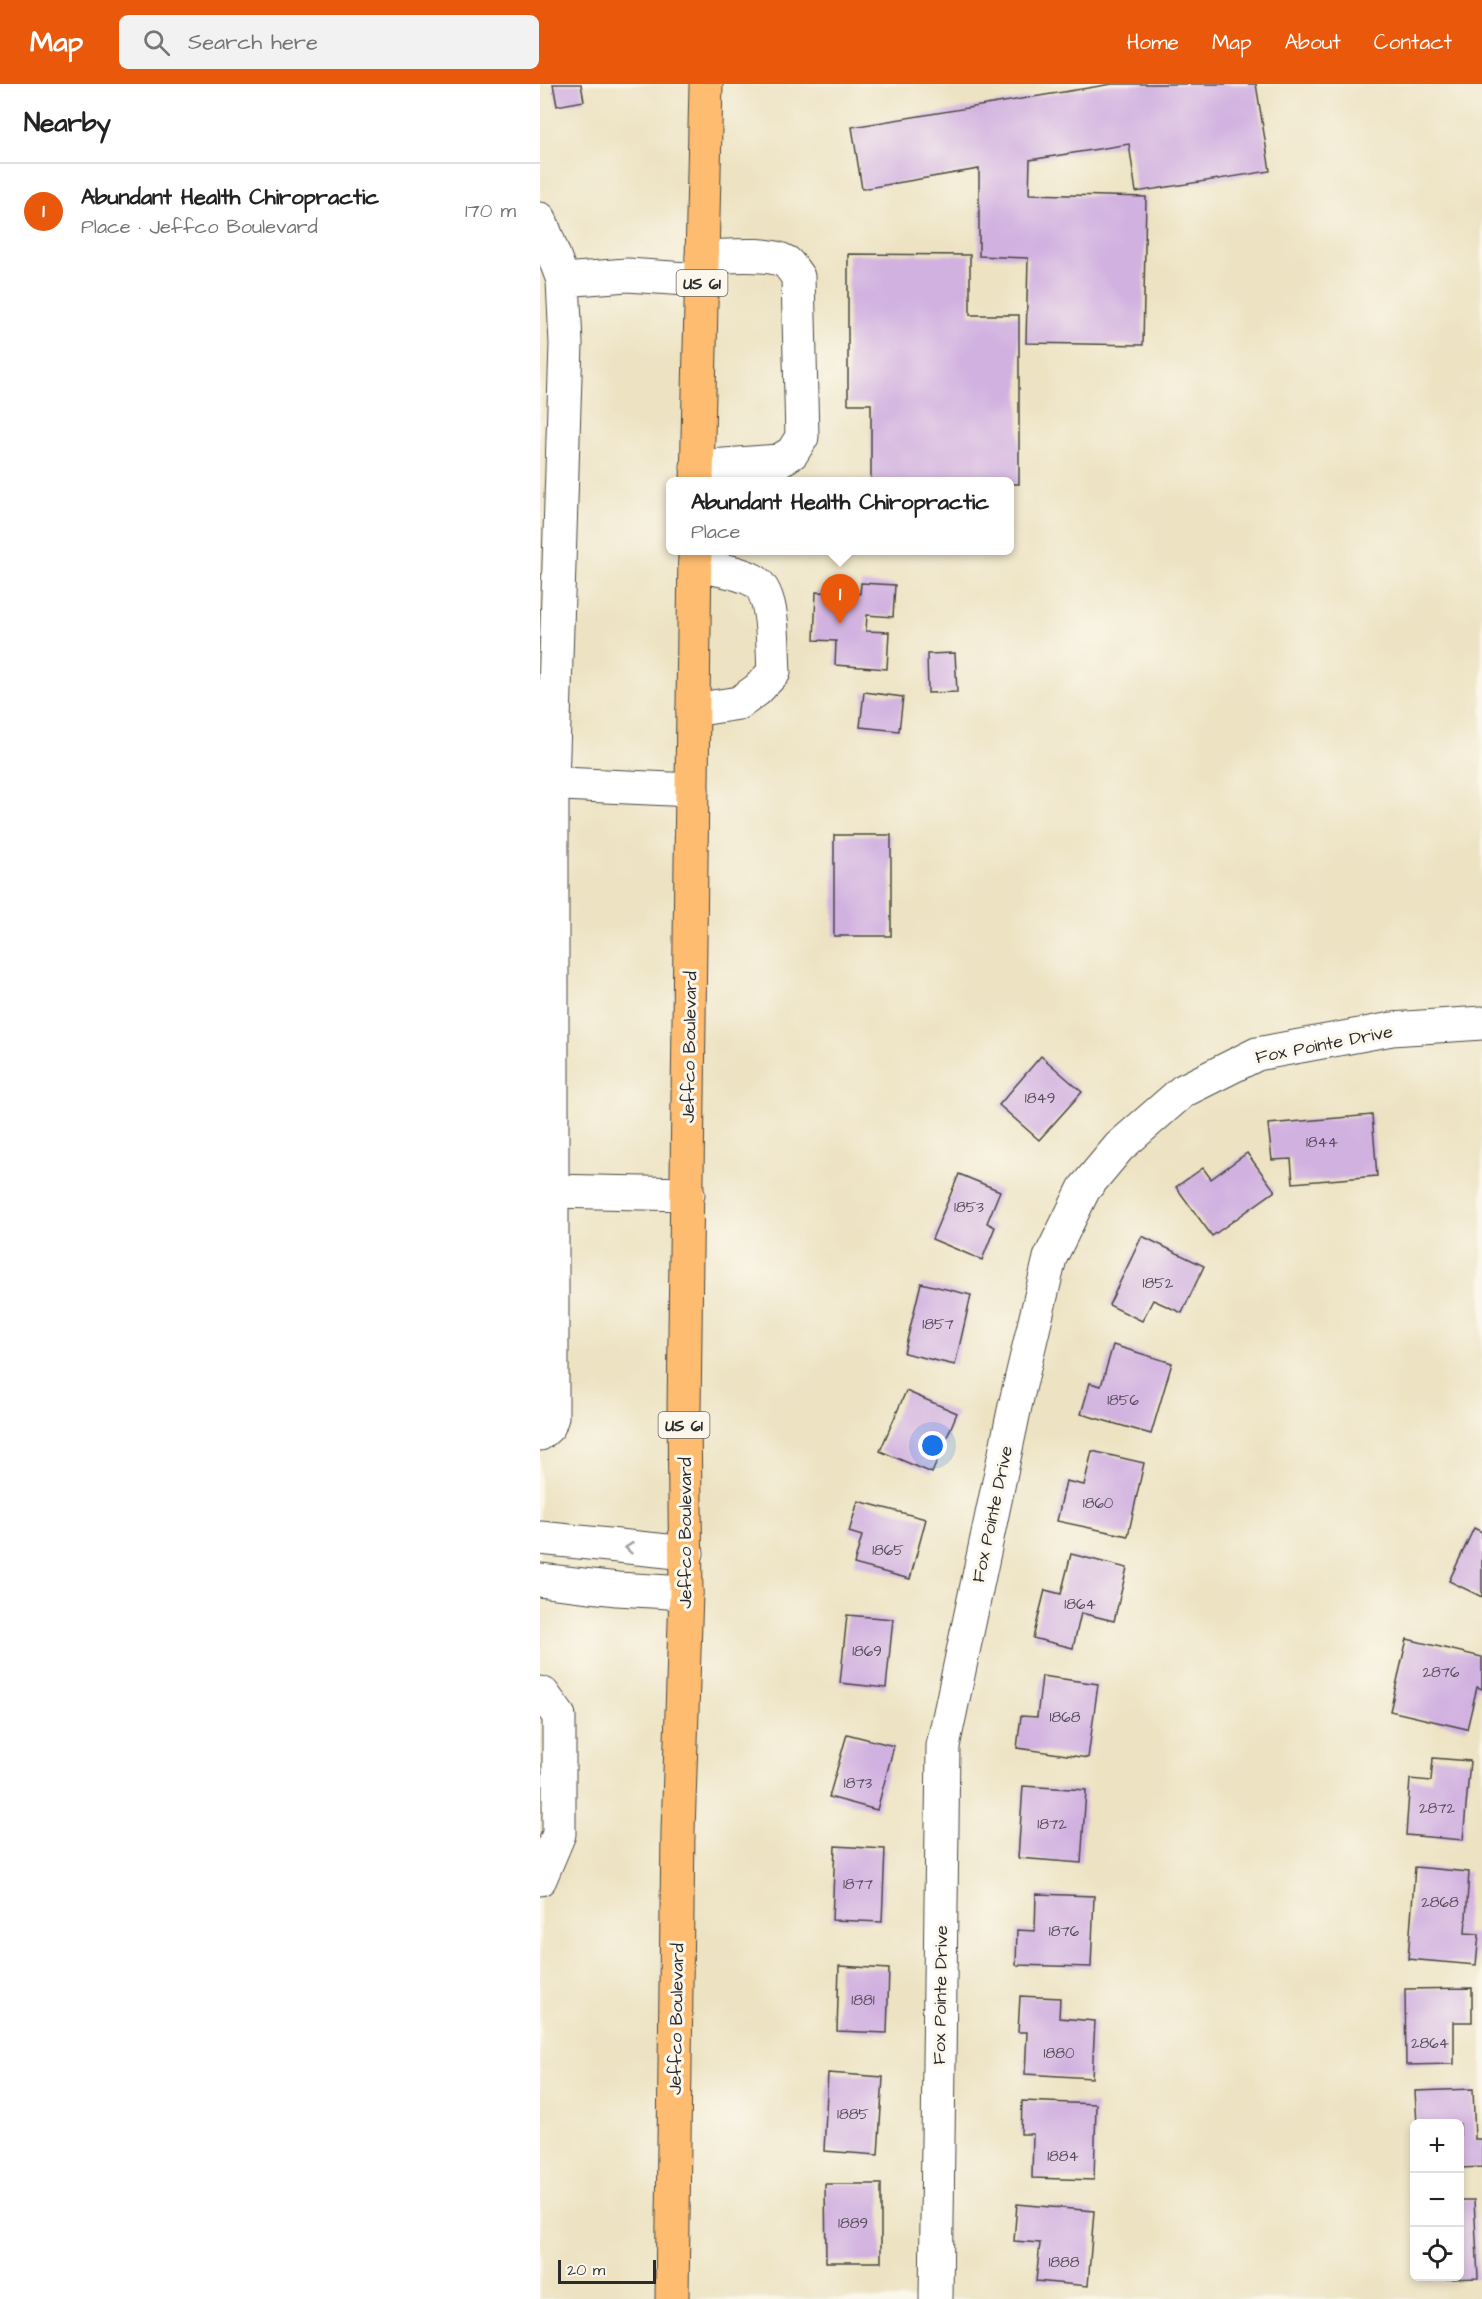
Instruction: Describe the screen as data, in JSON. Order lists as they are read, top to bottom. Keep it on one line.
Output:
{"streets":{"main road":["US 61","Jeffco Boulevard"],"street":["Fox Pointe Drive"]},"house_numbers":["1849","1844","1853","1852","1857","1856","1860","1865","1864","1869","2876","1868","1873","2872","1872","1877","2868","1876","1881","2864","1880","1885","1884","1889","1888"],"scale_bar":"20 m","page":{"header":"Map","search":"Search here","nav":["Home","Map","About","Contact"],"heading":"Nearby","list":[{"mark":"1","name":"Abundant Health Chiropractic","note":"Place · Jeffco Boulevard","value":"170 m"}],"popup":["Abundant Health Chiropractic","Place"],"pins":"1","map_buttons":["+","−"],"scale":"20 m"}}
